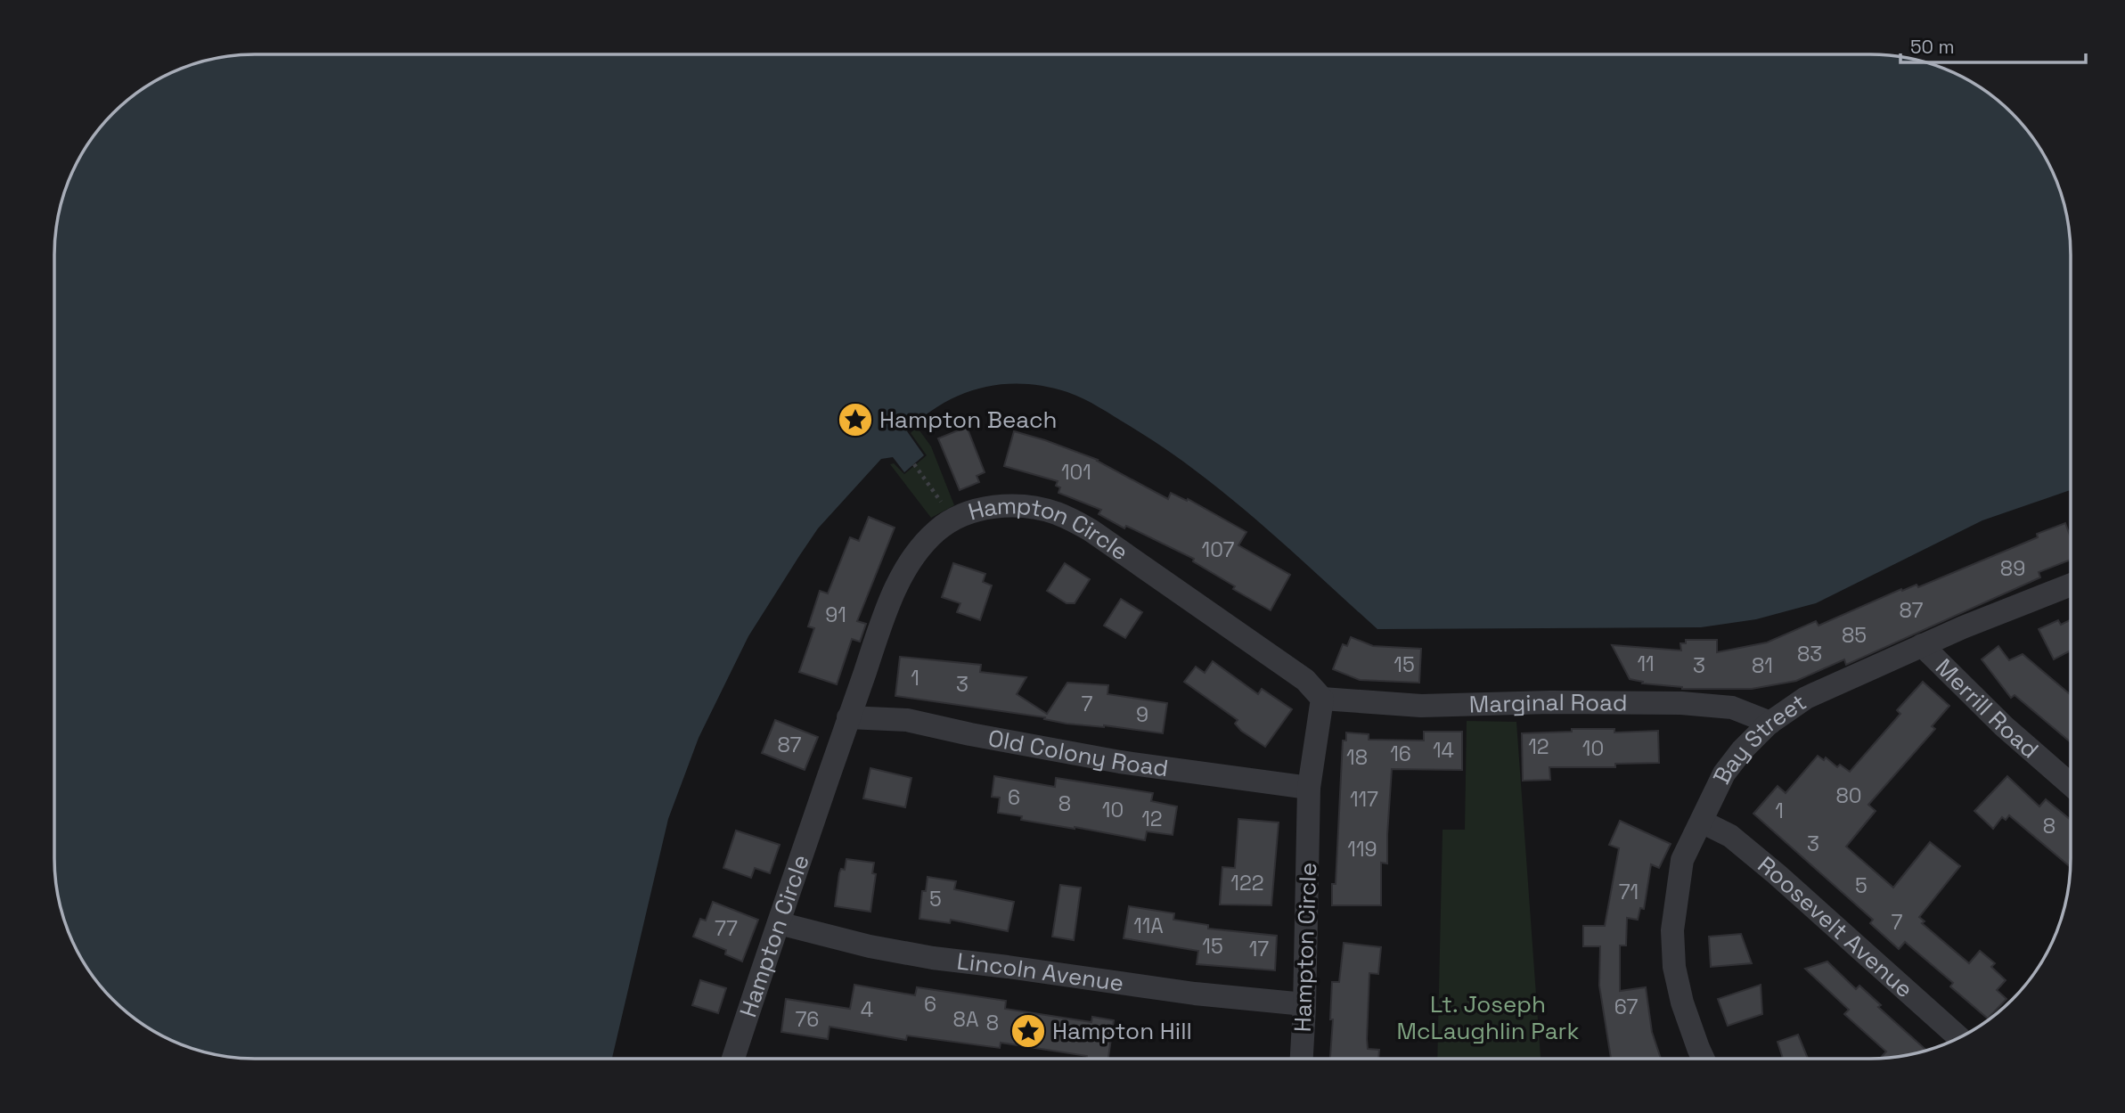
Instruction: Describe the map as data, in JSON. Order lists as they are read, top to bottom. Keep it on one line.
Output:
{"streets":{"street":["Hampton Circle","Marginal Road","Merrill Road","Bay Street","Old Colony Road","Roosevelt Avenue","Lincoln Avenue"]},"crossings":[["Hampton Circle","Marginal Road"],["Hampton Circle","Old Colony Road"],["Hampton Circle","Lincoln Avenue"],["Marginal Road","Bay Street"],["Merrill Road","Bay Street"],["Bay Street","Roosevelt Avenue"]],"parks":["Lt. Joseph McLaughlin Park"],"places":{"place":["Hampton Beach","Hampton Hill"]},"house_numbers":["101","107","89","87","91","85","83","11","15","3","81","1","3","7","9","87","12","10","14","16","18","80","6","117","8","10","1","12","8","3","119","122","5","71","5","7","11A","77","15","17","6","67","4","76","8A","8"],"scale_bar":"50 m"}
